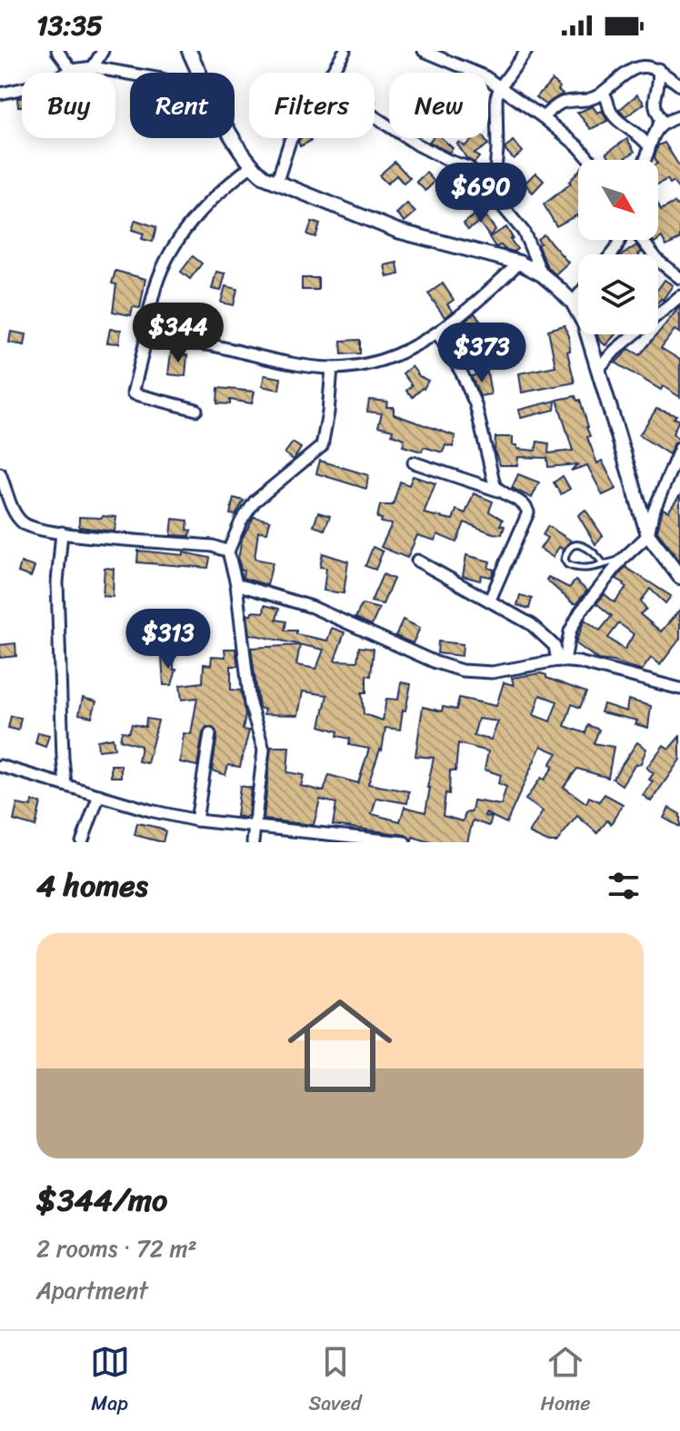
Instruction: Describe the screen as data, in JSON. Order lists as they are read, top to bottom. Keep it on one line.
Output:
{"north":"bottom right","page":{"status":"13:35","chip":["Buy","Rent","Filters","New"],"price":["$690","$344","$373","$313"],"heading":"4 homes","list":[{"name":"$344/mo","note":"2 rooms · 72 m² · Apartment"}],"tabs":["Map","Saved","Home"]}}
